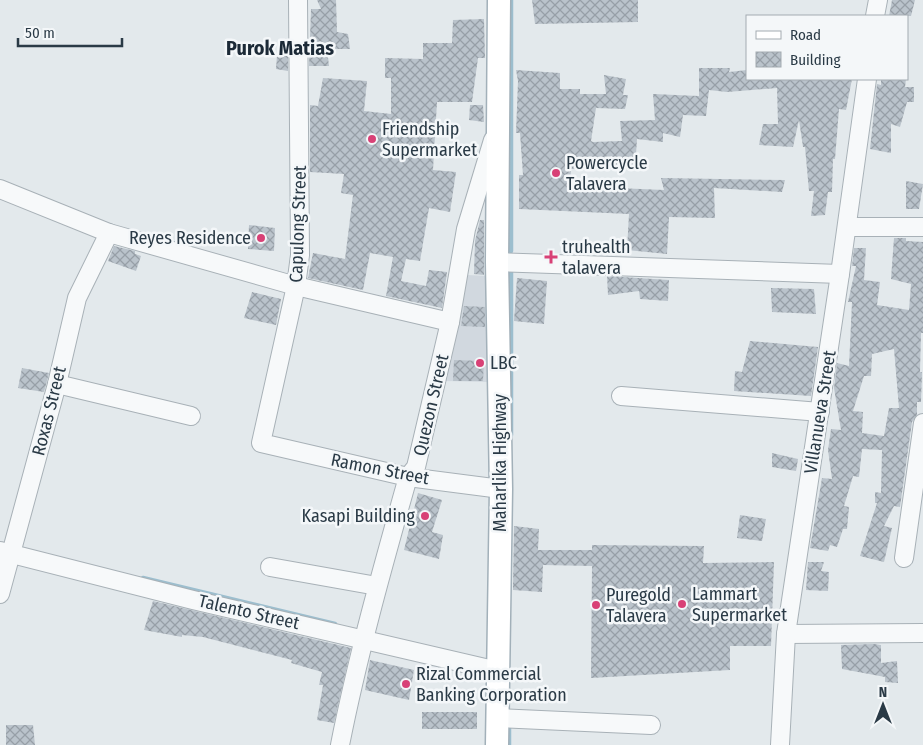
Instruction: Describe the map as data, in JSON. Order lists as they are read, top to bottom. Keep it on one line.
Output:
{"streets":{"main road":["Maharlika Highway"],"street":["Capulong Street","Quezon Street","Roxas Street","Villanueva Street","Ramon Street","Talento Street"]},"crossings":[["Capulong Street","Ramon Street"],["Quezon Street","Maharlika Highway"],["Quezon Street","Ramon Street"],["Quezon Street","Talento Street"],["Roxas Street","Talento Street"],["Maharlika Highway","Ramon Street"],["Maharlika Highway","Talento Street"]],"districts":["Purok Matias"],"places":{"other":["Friendship Supermarket","Powercycle Talavera","Reyes Residence","LBC","Kasapi Building","Lammart Supermarket","Puregold Talavera","Rizal Commercial Banking Corporation"],"health":["truhealth talavera"]},"legend":["Road","Building"],"scale_bar":"50 m","north":"top"}
